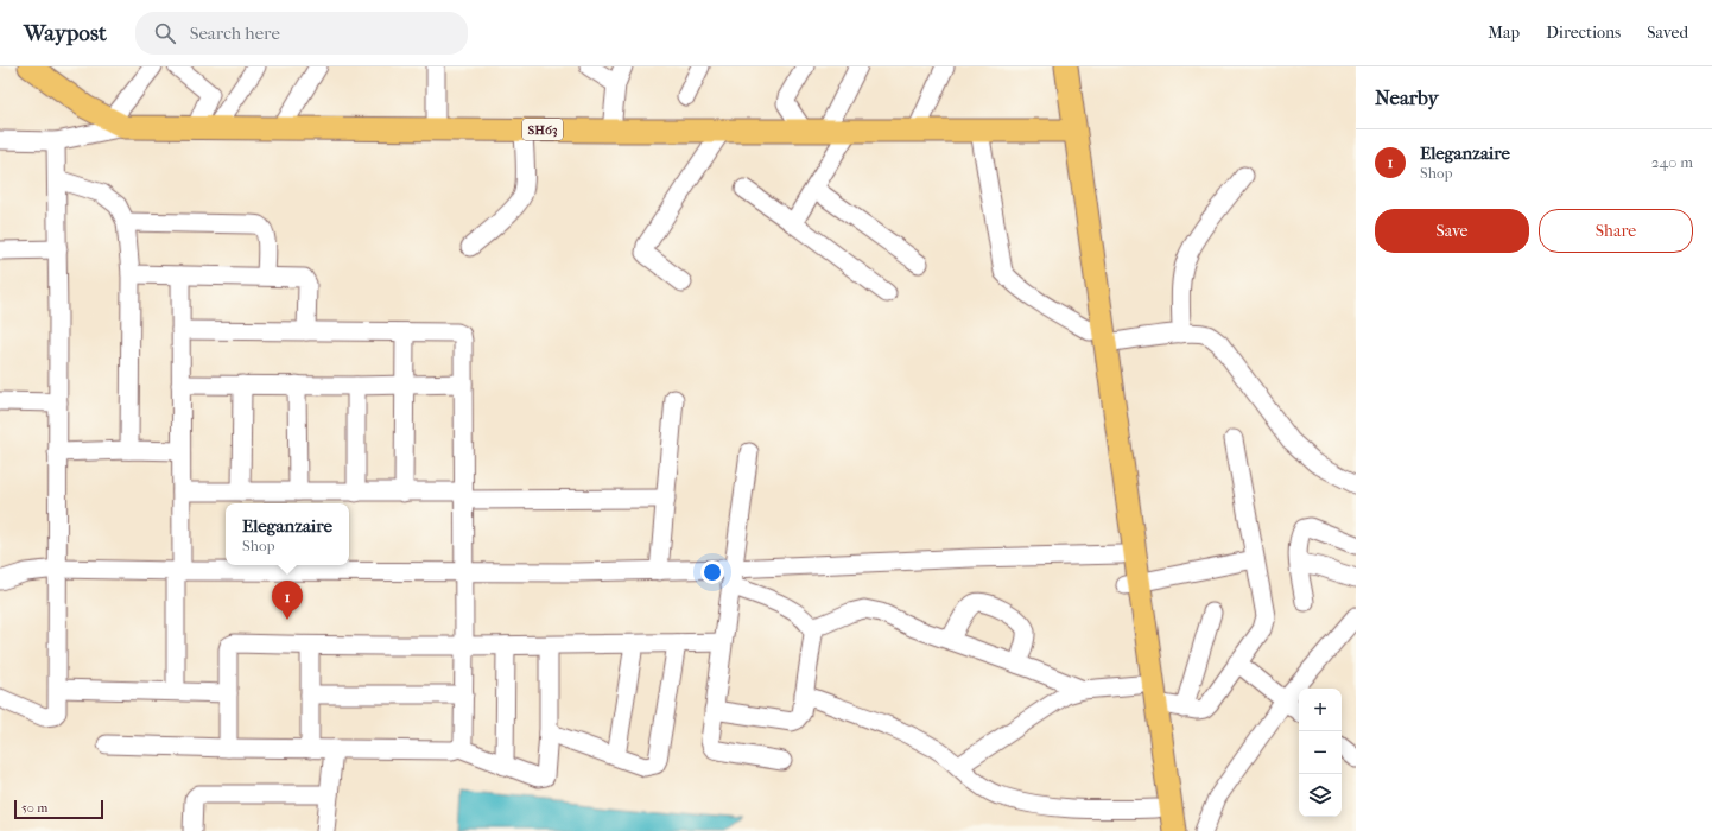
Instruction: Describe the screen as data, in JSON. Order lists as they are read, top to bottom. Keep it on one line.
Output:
{"streets":{"main road":["SH63"]},"scale_bar":"50 m","page":{"header":"Waypost","search":"Search here","nav":["Map","Directions","Saved"],"heading":"Nearby","list":[{"mark":"1","name":"Eleganzaire","note":"Shop","value":"240 m"}],"buttons":["Save","Share"],"popup":["Eleganzaire","Shop"],"pins":"1","map_buttons":["+","−"],"scale":"50 m"}}
